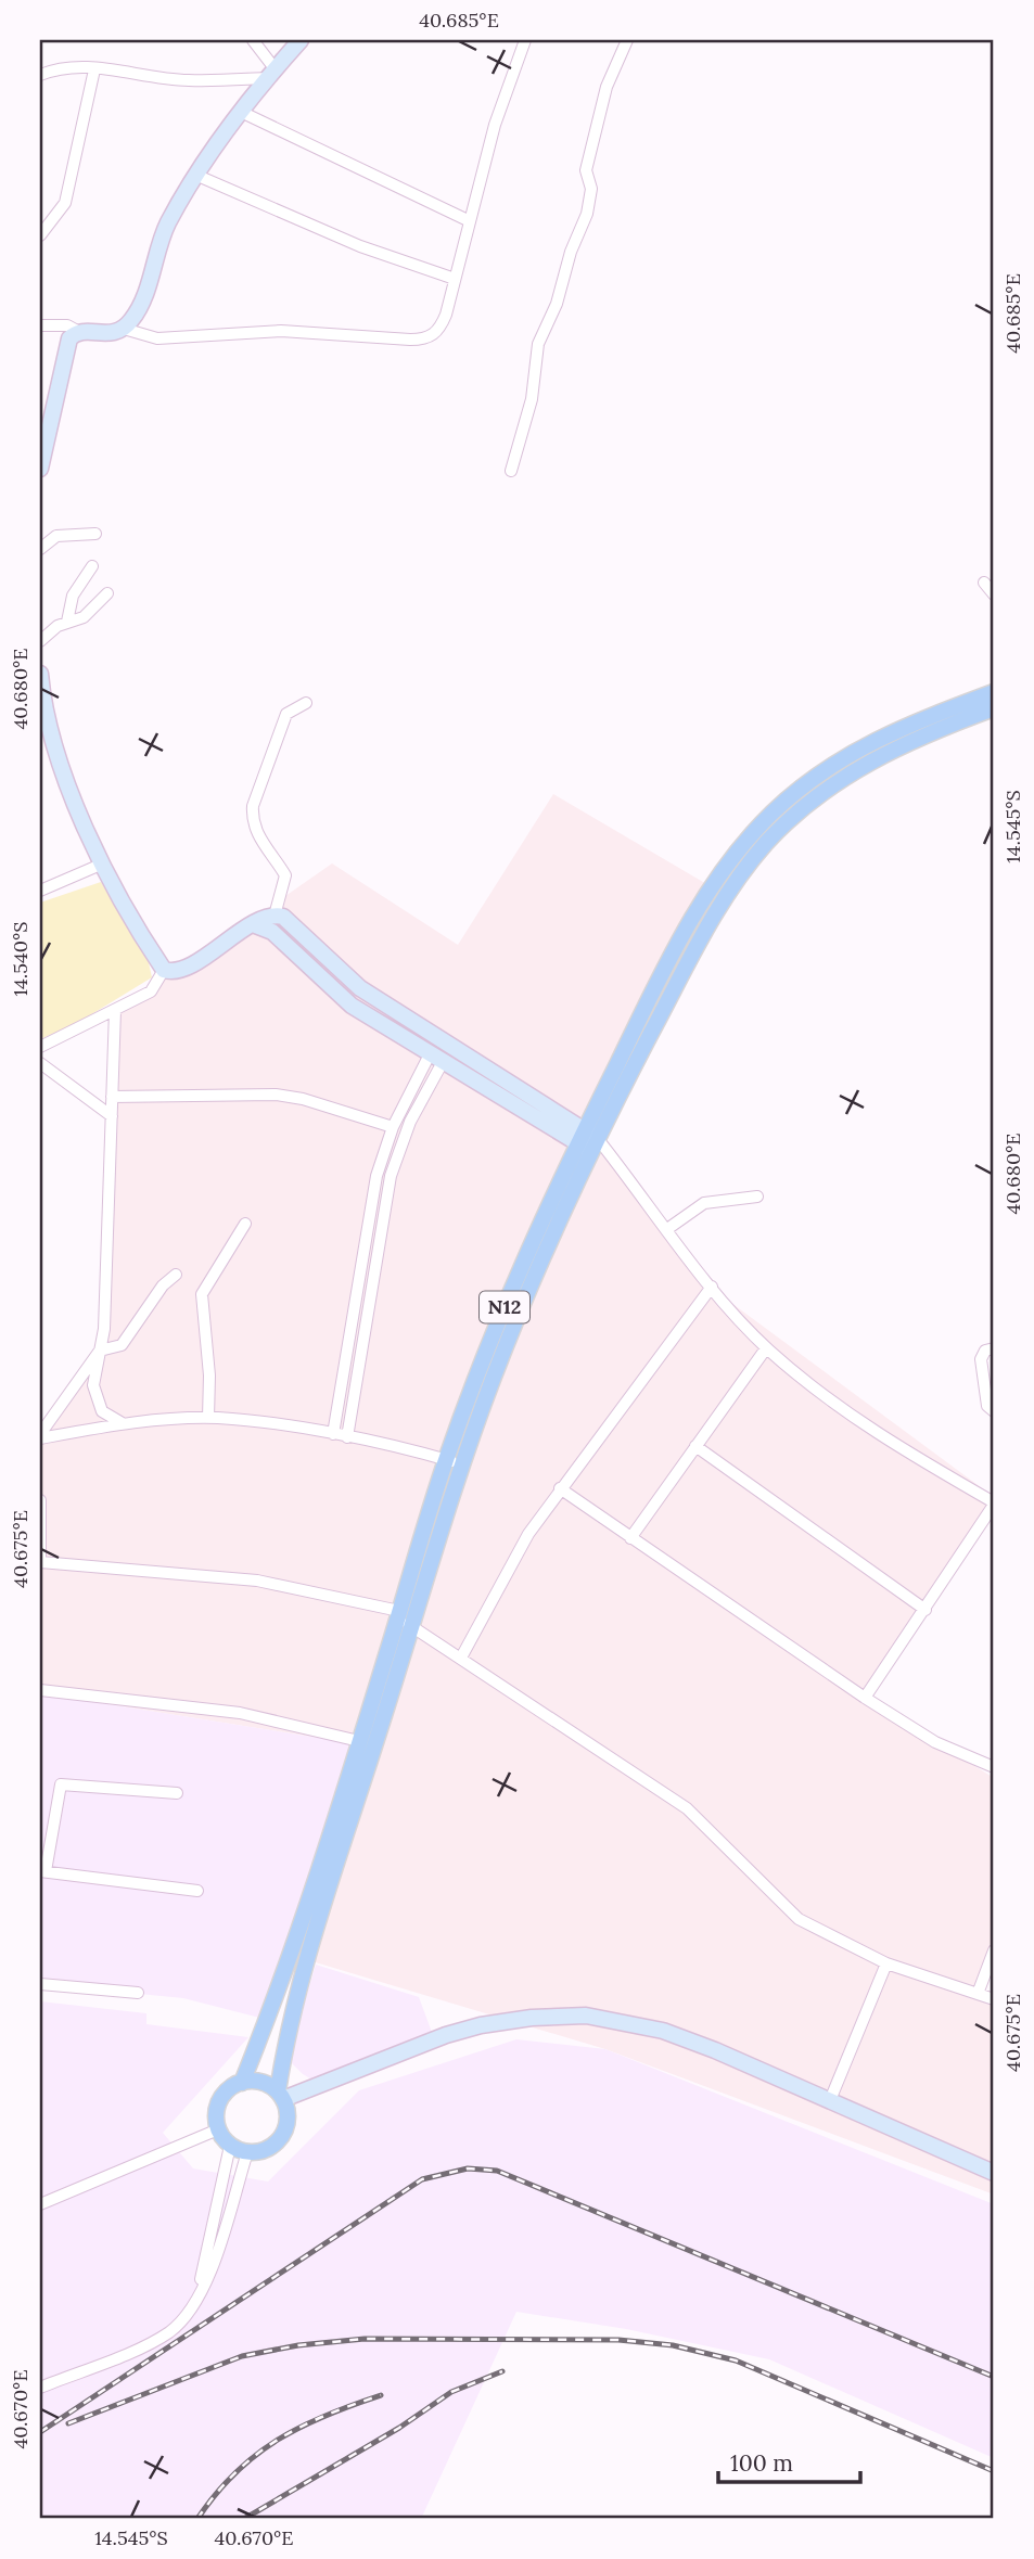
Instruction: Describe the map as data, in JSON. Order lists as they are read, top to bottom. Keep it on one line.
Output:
{"streets":{"main road":["N12"]},"scale_bar":"100 m","coordinates":["40.685°E","40.680°E","14.545°S","14.540°S","40.675°E","40.670°E"]}
